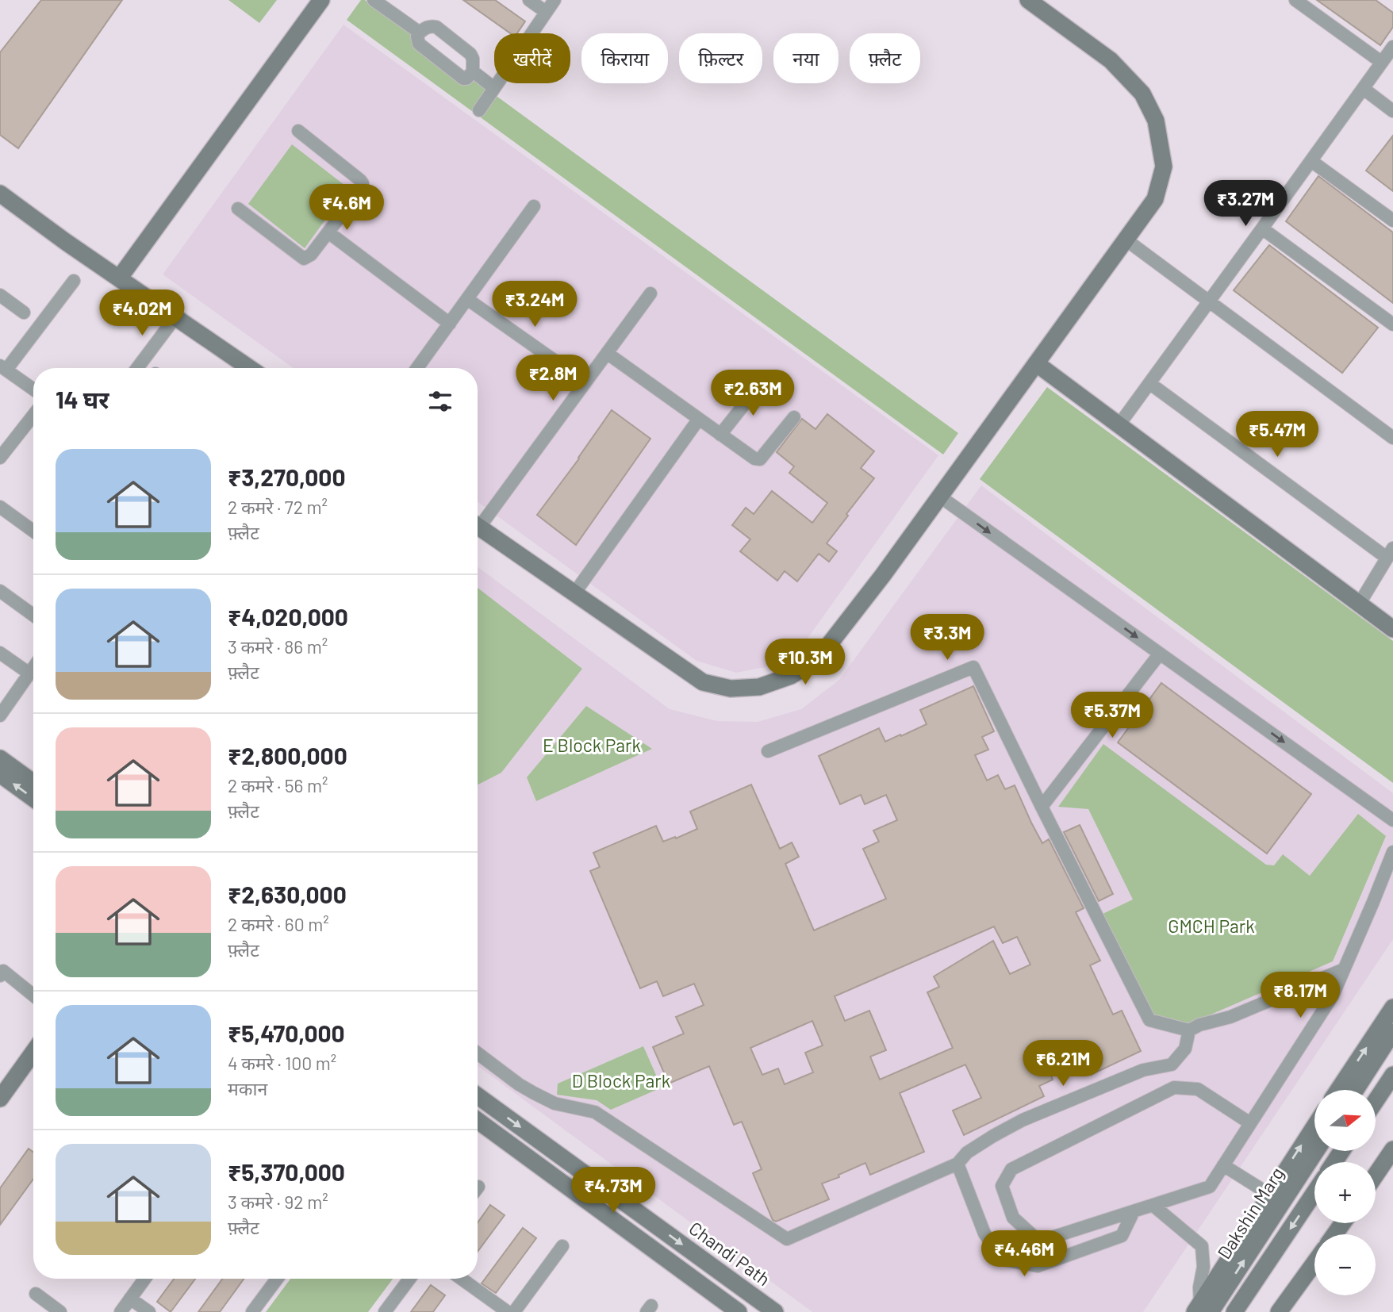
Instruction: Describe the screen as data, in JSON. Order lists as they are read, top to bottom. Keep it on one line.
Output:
{"streets":{"street":["Dakshin Marg","Chandi Path"]},"parks":["E Block Park","GMCH Park","D Block Park"],"north":"right","page":{"chip":["खरीदें","किराया","फ़िल्टर","नया","फ़्लैट"],"price":["₹3.27M","₹4.6M","₹3.24M","₹4.02M","₹2.8M","₹2.63M","₹5.47M","₹3.3M","₹10.3M","₹5.37M","₹8.17M","₹6.21M","₹4.73M","₹4.46M"],"heading":"14 घर","list":[{"name":"₹3,270,000","note":"2 कमरे · 72 m² · फ़्लैट"},{"name":"₹4,020,000","note":"3 कमरे · 86 m² · फ़्लैट"},{"name":"₹2,800,000","note":"2 कमरे · 56 m² · फ़्लैट"},{"name":"₹2,630,000","note":"2 कमरे · 60 m² · फ़्लैट"},{"name":"₹5,470,000","note":"4 कमरे · 100 m² · मकान"},{"name":"₹5,370,000","note":"3 कमरे · 92 m² · फ़्लैट"}],"map_buttons":["+","−"]}}
